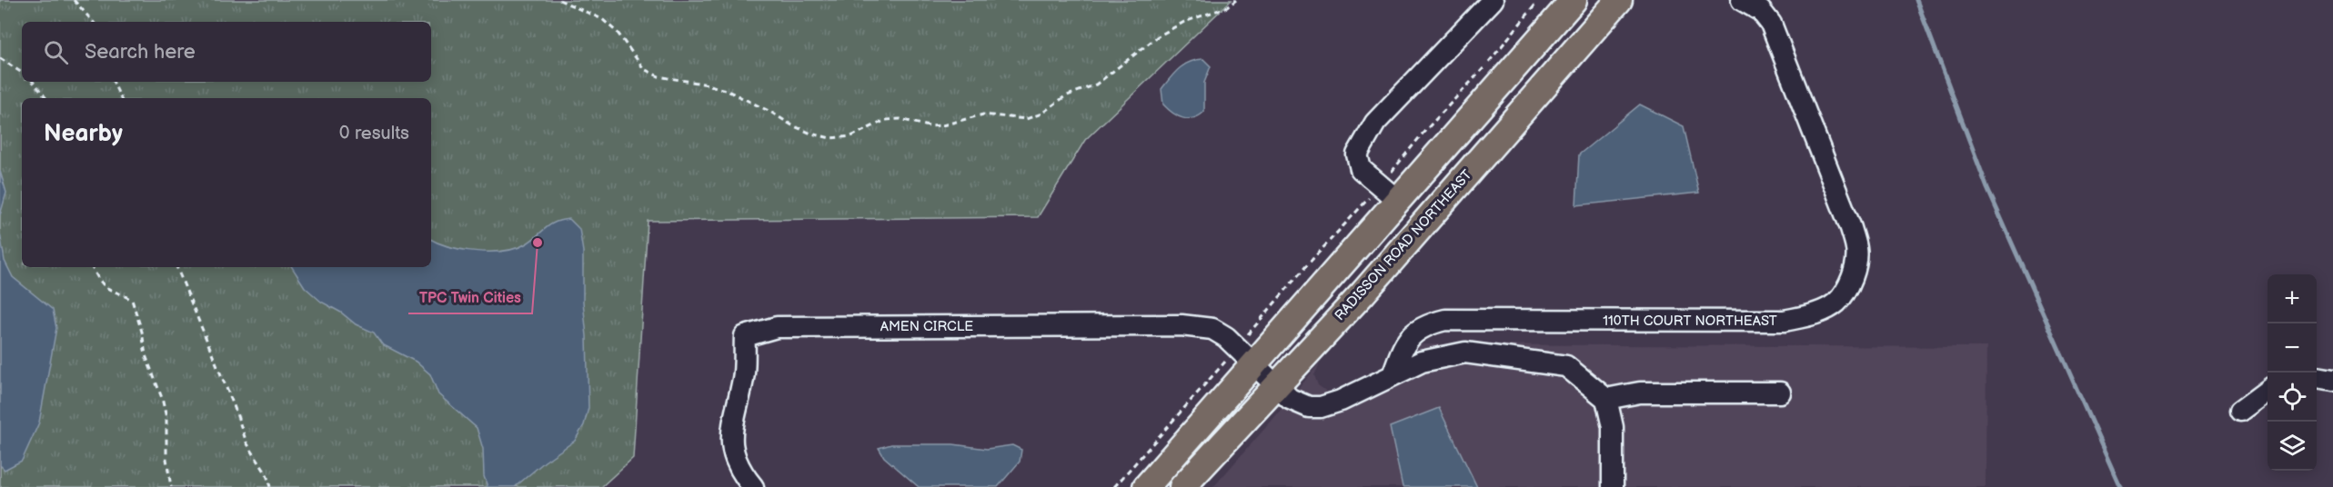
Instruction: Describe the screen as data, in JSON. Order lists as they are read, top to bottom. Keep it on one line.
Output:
{"streets":{"main road":["RADISSON ROAD NORTHEAST"],"street":["110TH COURT NORTHEAST","AMEN CIRCLE"]},"places":["TPC Twin Cities"],"page":{"search":"Search here","heading":["Nearby","0 results"],"map_buttons":["+","−"]}}
